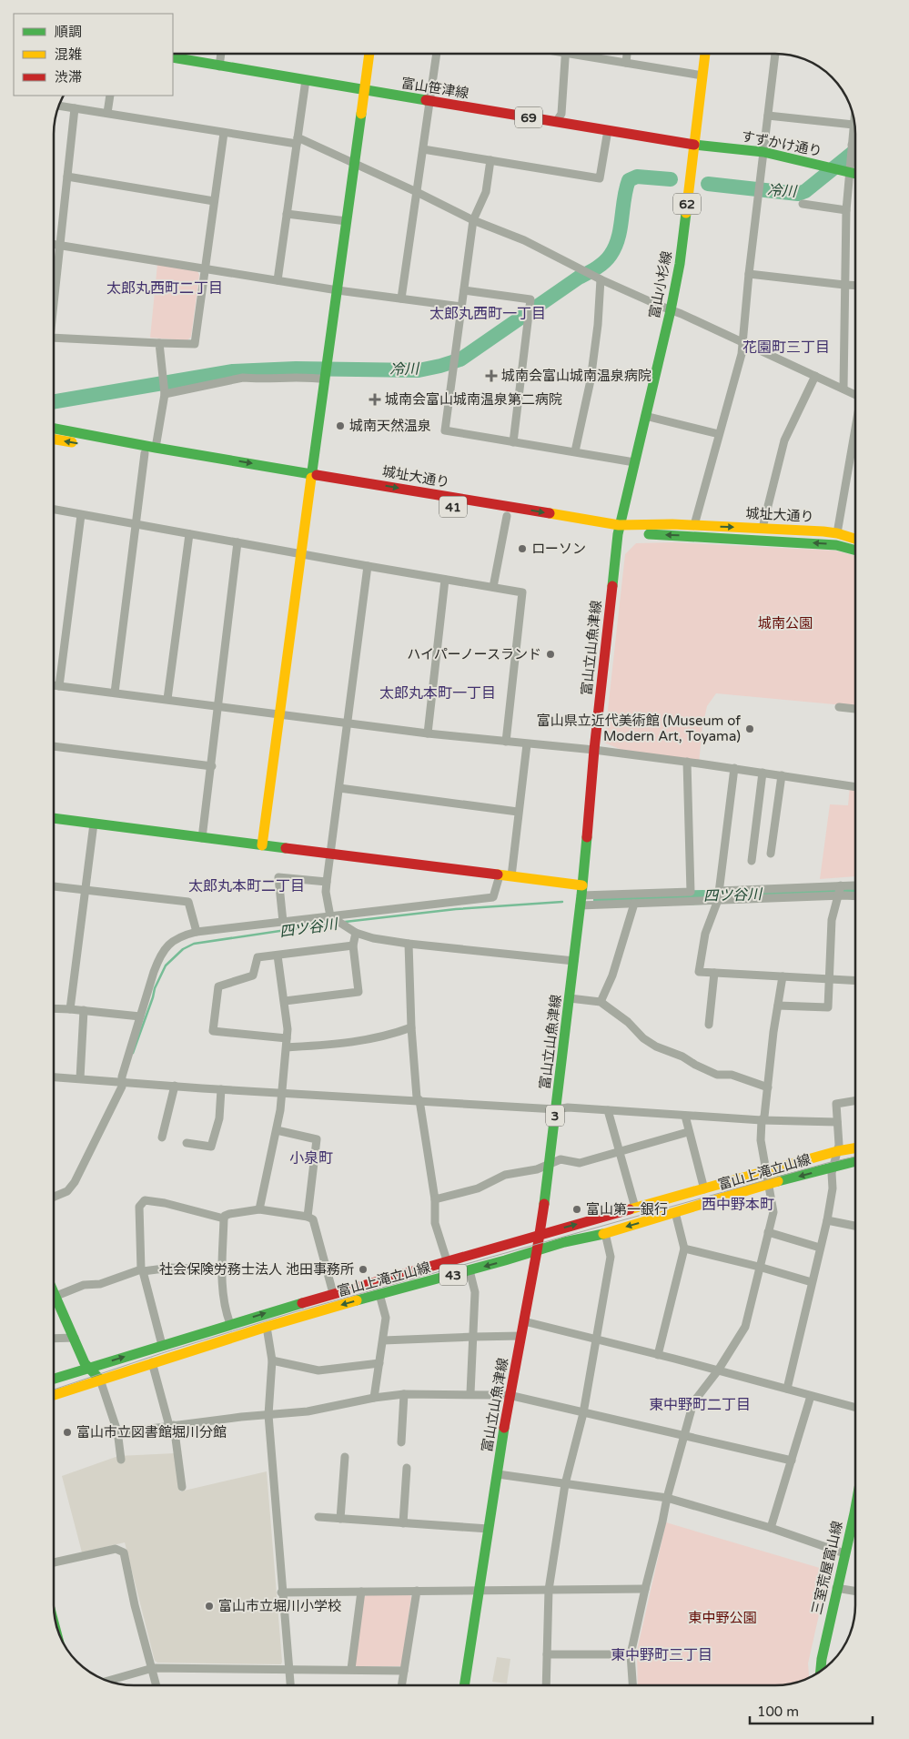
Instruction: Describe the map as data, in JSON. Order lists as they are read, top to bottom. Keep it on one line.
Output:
{"streets":{"main road":["富山笹津線","69","すずかけ通り","62","富山小杉線","城址大通り","41","富山立山魚津線","3","富山上滝立山線","43","三室荒屋富山線"]},"crossings":[["富山笹津線","すずかけ通り"],["富山笹津線","富山小杉線"],["すずかけ通り","富山小杉線"],["富山小杉線","城址大通り"],["富山小杉線","富山立山魚津線"],["城址大通り","富山立山魚津線"],["富山立山魚津線","富山上滝立山線"]],"districts":["太郎丸西町二丁目","太郎丸西町一丁目","花園町三丁目","太郎丸本町一丁目","太郎丸本町二丁目","小泉町","西中野本町","東中野町二丁目","東中野町三丁目"],"water":["冷川","四ツ谷川"],"parks":["城南公園","東中野公園"],"places":{"health":["城南会富山城南温泉病院","城南会富山城南温泉第二病院"],"other":["城南天然温泉","ローソン","ハイパーノースランド","富山県立近代美術館 (Museum of Modern Art, Toyama)","富山第一銀行","社会保険労務士法人 池田事務所","富山市立図書館堀川分館","富山市立堀川小学校"]},"legend":["順調","混雑","渋滞"],"scale_bar":"100 m"}
